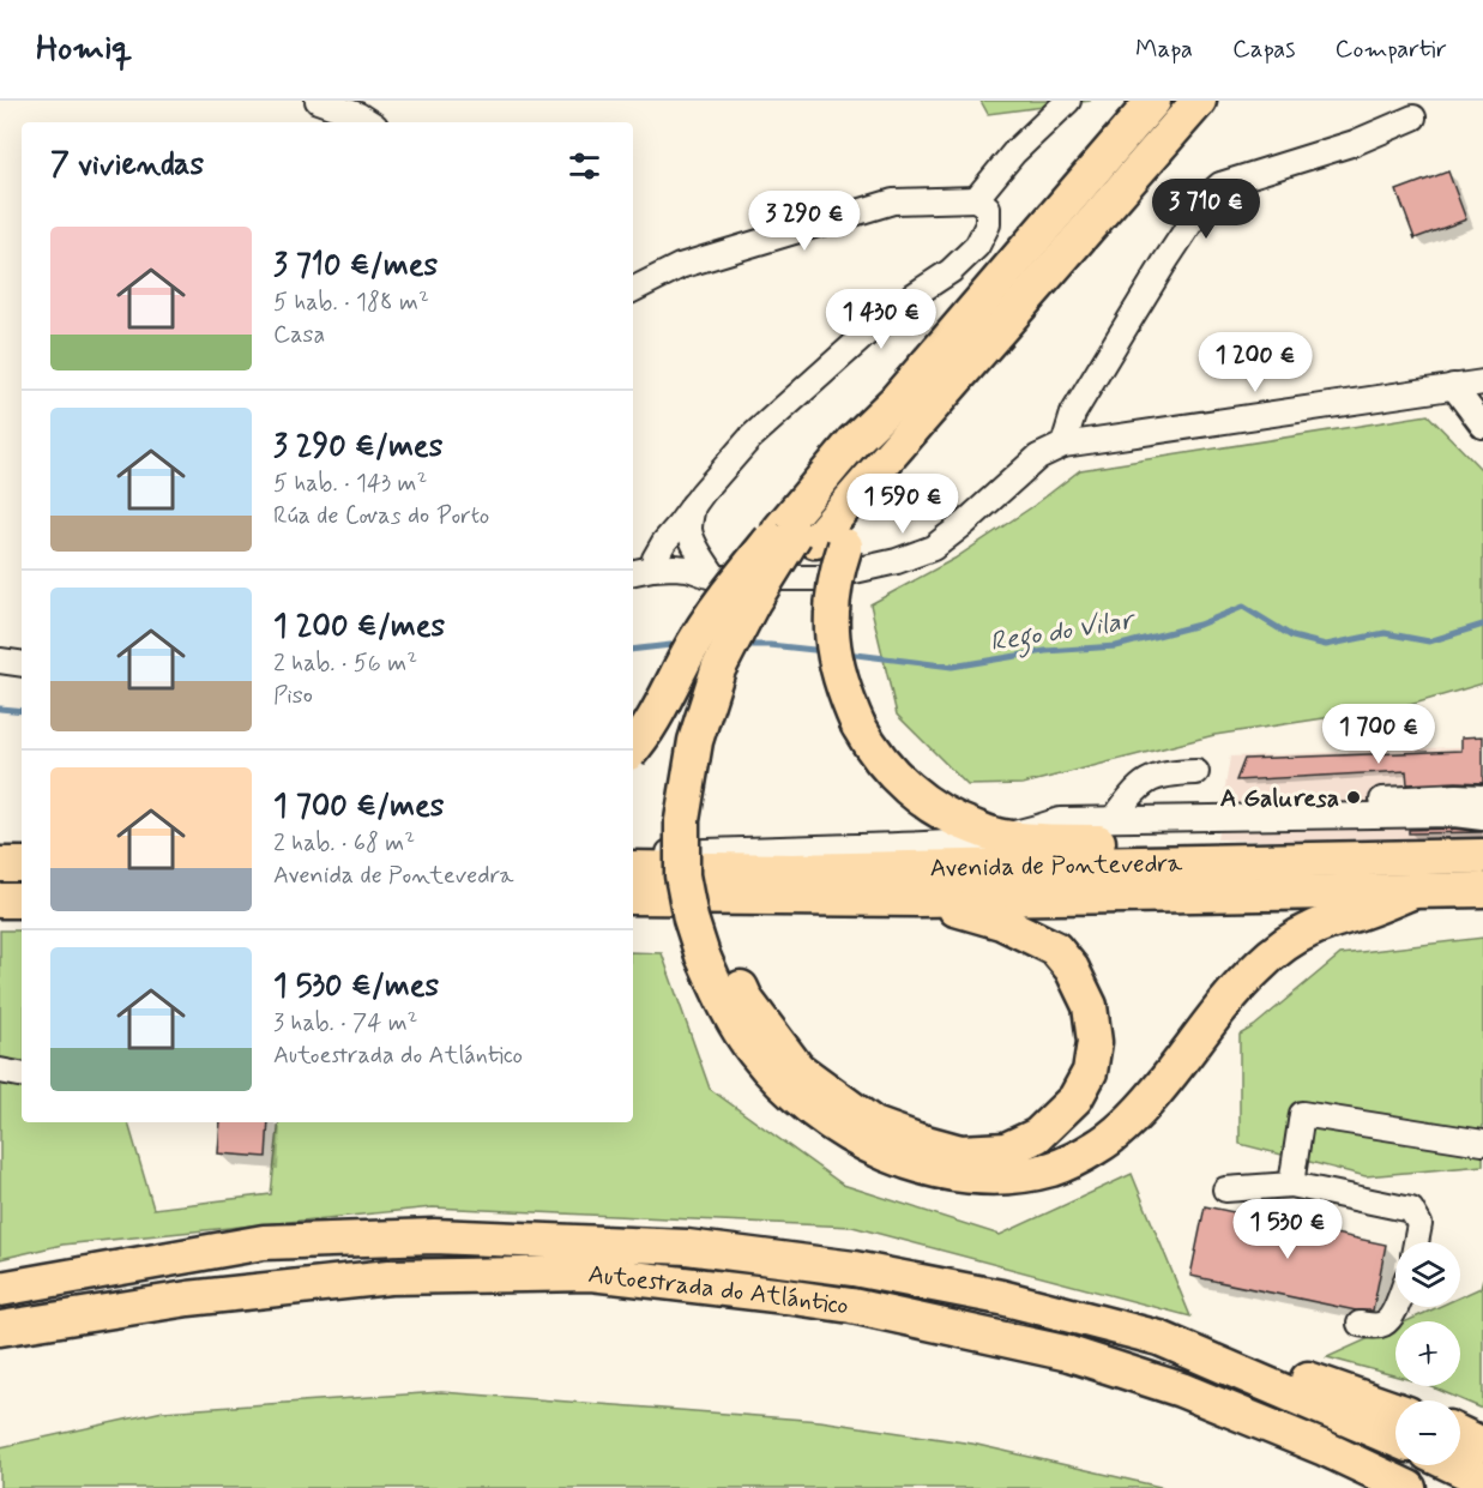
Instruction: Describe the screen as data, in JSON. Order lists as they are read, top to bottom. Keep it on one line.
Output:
{"streets":{"highway":["Avenida de Pontevedra","Autoestrada do Atlántico"]},"water":["Rego do Vilar"],"places":["A Galuresa"],"page":{"header":"Homiq","nav":["Mapa","Capas","Compartir"],"heading":"7 viviendas","price":["3 710 €","3 290 €","1 430 €","1 200 €","1 590 €","1 700 €","1 530 €"],"list":[{"name":"3 710 €/mes","note":"5 hab. · 188 m² · Casa"},{"name":"3 290 €/mes","note":"5 hab. · 143 m² · Rúa de Covas do Porto"},{"name":"1 200 €/mes","note":"2 hab. · 56 m² · Piso"},{"name":"1 700 €/mes","note":"2 hab. · 68 m² · Avenida de Pontevedra"},{"name":"1 530 €/mes","note":"3 hab. · 74 m² · Autoestrada do Atlántico"}],"map_buttons":["+","−"]}}
